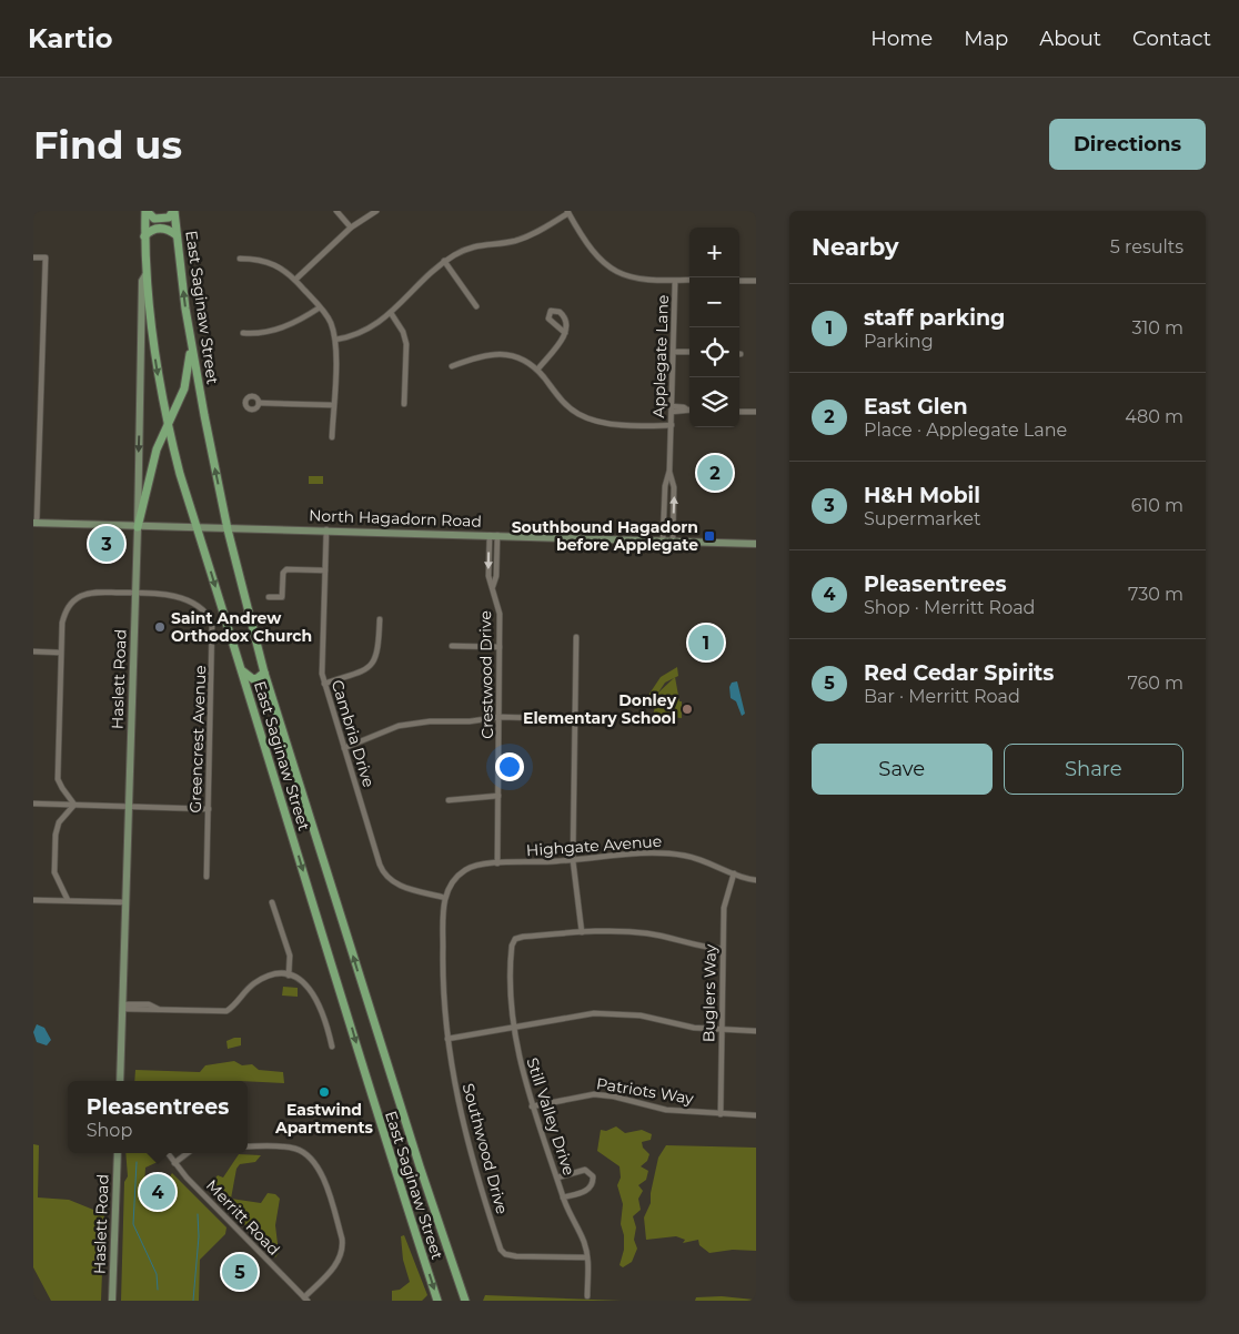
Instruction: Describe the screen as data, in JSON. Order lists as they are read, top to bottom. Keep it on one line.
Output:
{"streets":{"main road":["East Saginaw Street","North Hagadorn Road","Haslett Road"],"street":["Applegate Lane","Crestwood Drive","Cambria Drive","Greencrest Avenue","Highgate Avenue","Buglers Way","Patriots Way","Still Valley Drive","Southwood Drive","Merritt Road"]},"crossings":[["East Saginaw Street","North Hagadorn Road"],["East Saginaw Street","Haslett Road"],["Applegate Lane","North Hagadorn Road"],["North Hagadorn Road","Crestwood Drive"],["North Hagadorn Road","Haslett Road"],["North Hagadorn Road","Cambria Drive"],["Crestwood Drive","Highgate Avenue"],["Haslett Road","Greencrest Avenue"],["Cambria Drive","Highgate Avenue"],["Cambria Drive","Southwood Drive"],["Highgate Avenue","Buglers Way"],["Highgate Avenue","Southwood Drive"],["Buglers Way","Patriots Way"],["Patriots Way","Still Valley Drive"],["Still Valley Drive","Southwood Drive"]],"places":{"transit":["Southbound Hagadorn before Applegate"],"other":["Saint Andrew Orthodox Church","Donley Elementary School","Eastwind Apartments"]},"page":{"header":"Kartio","nav":["Home","Map","About","Contact"],"buttons":["Directions",["Save","Share"]],"title":"Find us","heading":["Nearby","5 results"],"map_buttons":["+","−"],"list":[{"mark":"1","name":"staff parking","note":"Parking","value":"310 m"},{"mark":"2","name":"East Glen","note":"Place · Applegate Lane","value":"480 m"},{"mark":"3","name":"H&H Mobil","note":"Supermarket","value":"610 m"},{"mark":"4","name":"Pleasentrees","note":"Shop · Merritt Road","value":"730 m"},{"mark":"5","name":"Red Cedar Spirits","note":"Bar · Merritt Road","value":"760 m"}],"pins":["2","3","1","4","5"],"popup":["Pleasentrees","Shop"]}}
